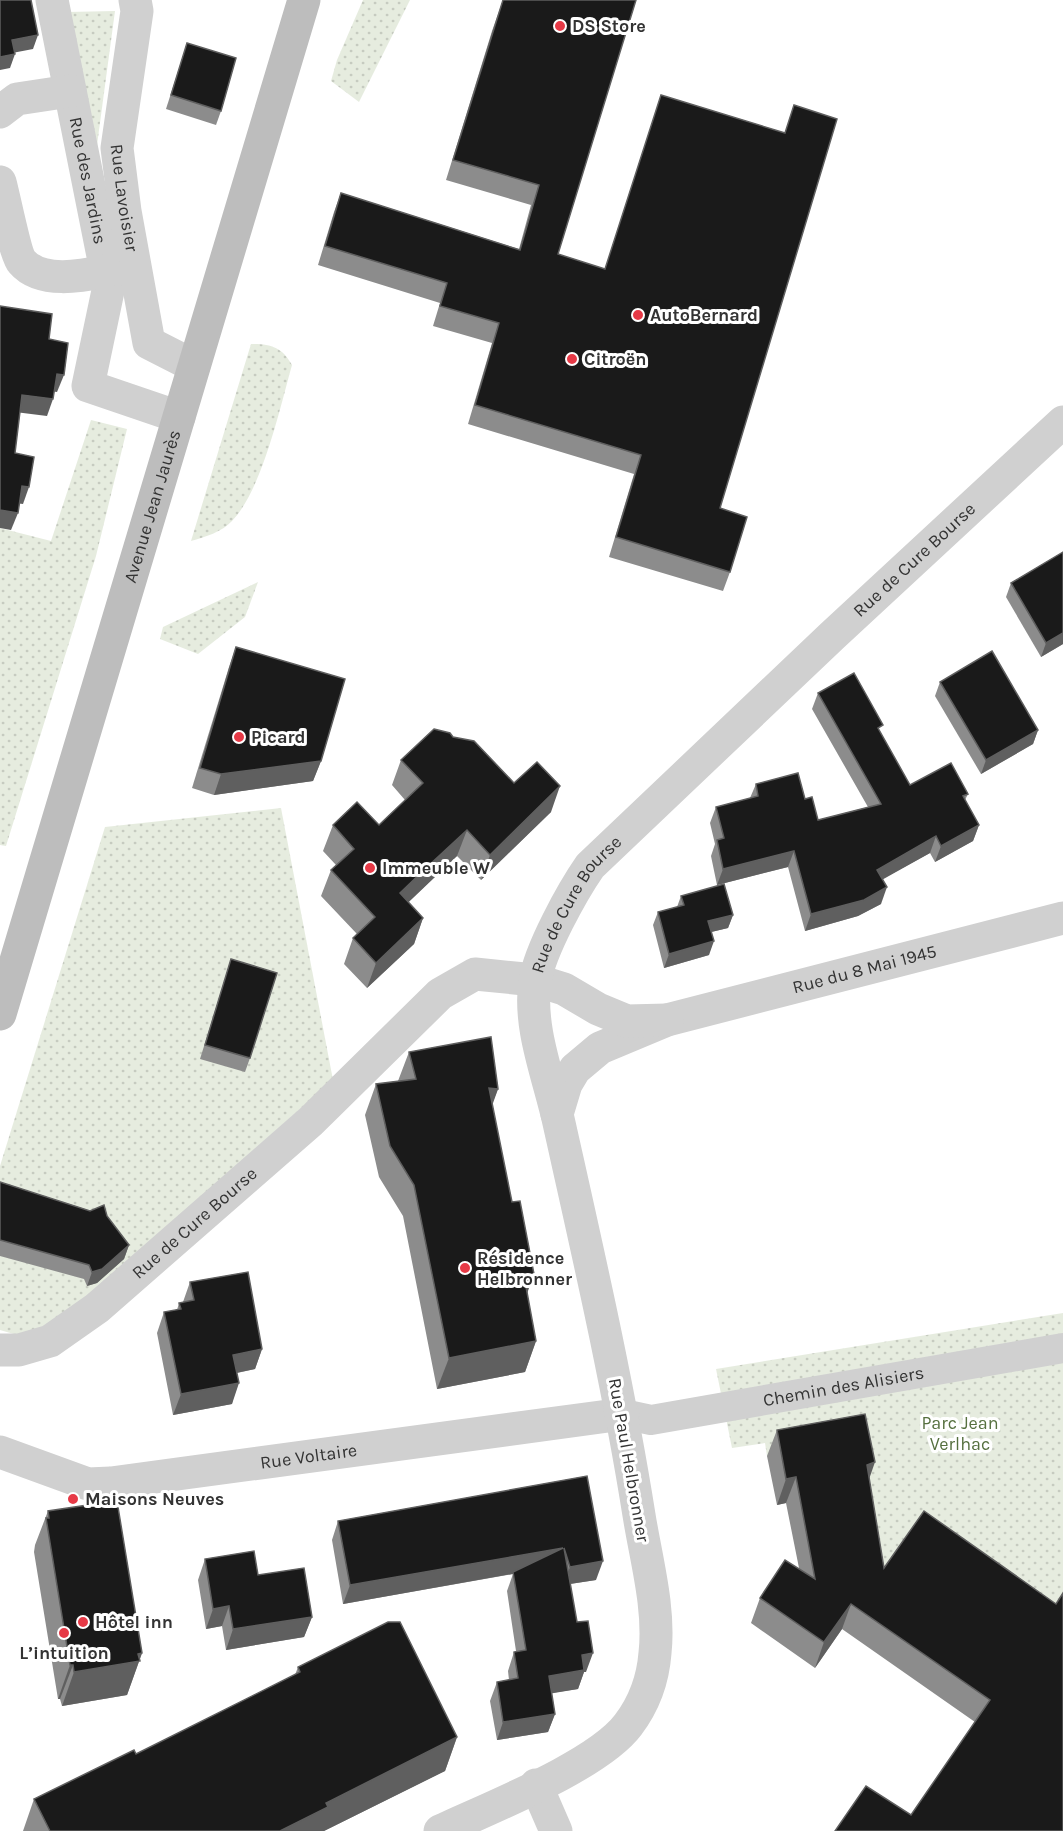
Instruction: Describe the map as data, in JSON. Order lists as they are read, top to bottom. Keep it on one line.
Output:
{"streets":{"main road":["Avenue Jean Jaurès"],"street":["Rue des Jardins","Rue Lavoisier","Rue de Cure Bourse","Rue du 8 Mai 1945","Chemin des Alisiers","Rue Voltaire","Rue Paul Helbronner"]},"crossings":[["Rue des Jardins","Avenue Jean Jaurès"],["Rue Lavoisier","Avenue Jean Jaurès"],["Rue de Cure Bourse","Rue du 8 Mai 1945"],["Rue de Cure Bourse","Rue Paul Helbronner"],["Rue du 8 Mai 1945","Rue Paul Helbronner"],["Chemin des Alisiers","Rue Voltaire"],["Chemin des Alisiers","Rue Paul Helbronner"],["Rue Voltaire","Rue Paul Helbronner"]],"parks":["Parc Jean Verlhac"],"places":["DS Store","AutoBernard","Citroën","Picard","Immeuble W","Résidence Helbronner","Maisons Neuves","Hôtel inn","L’intuition"]}
